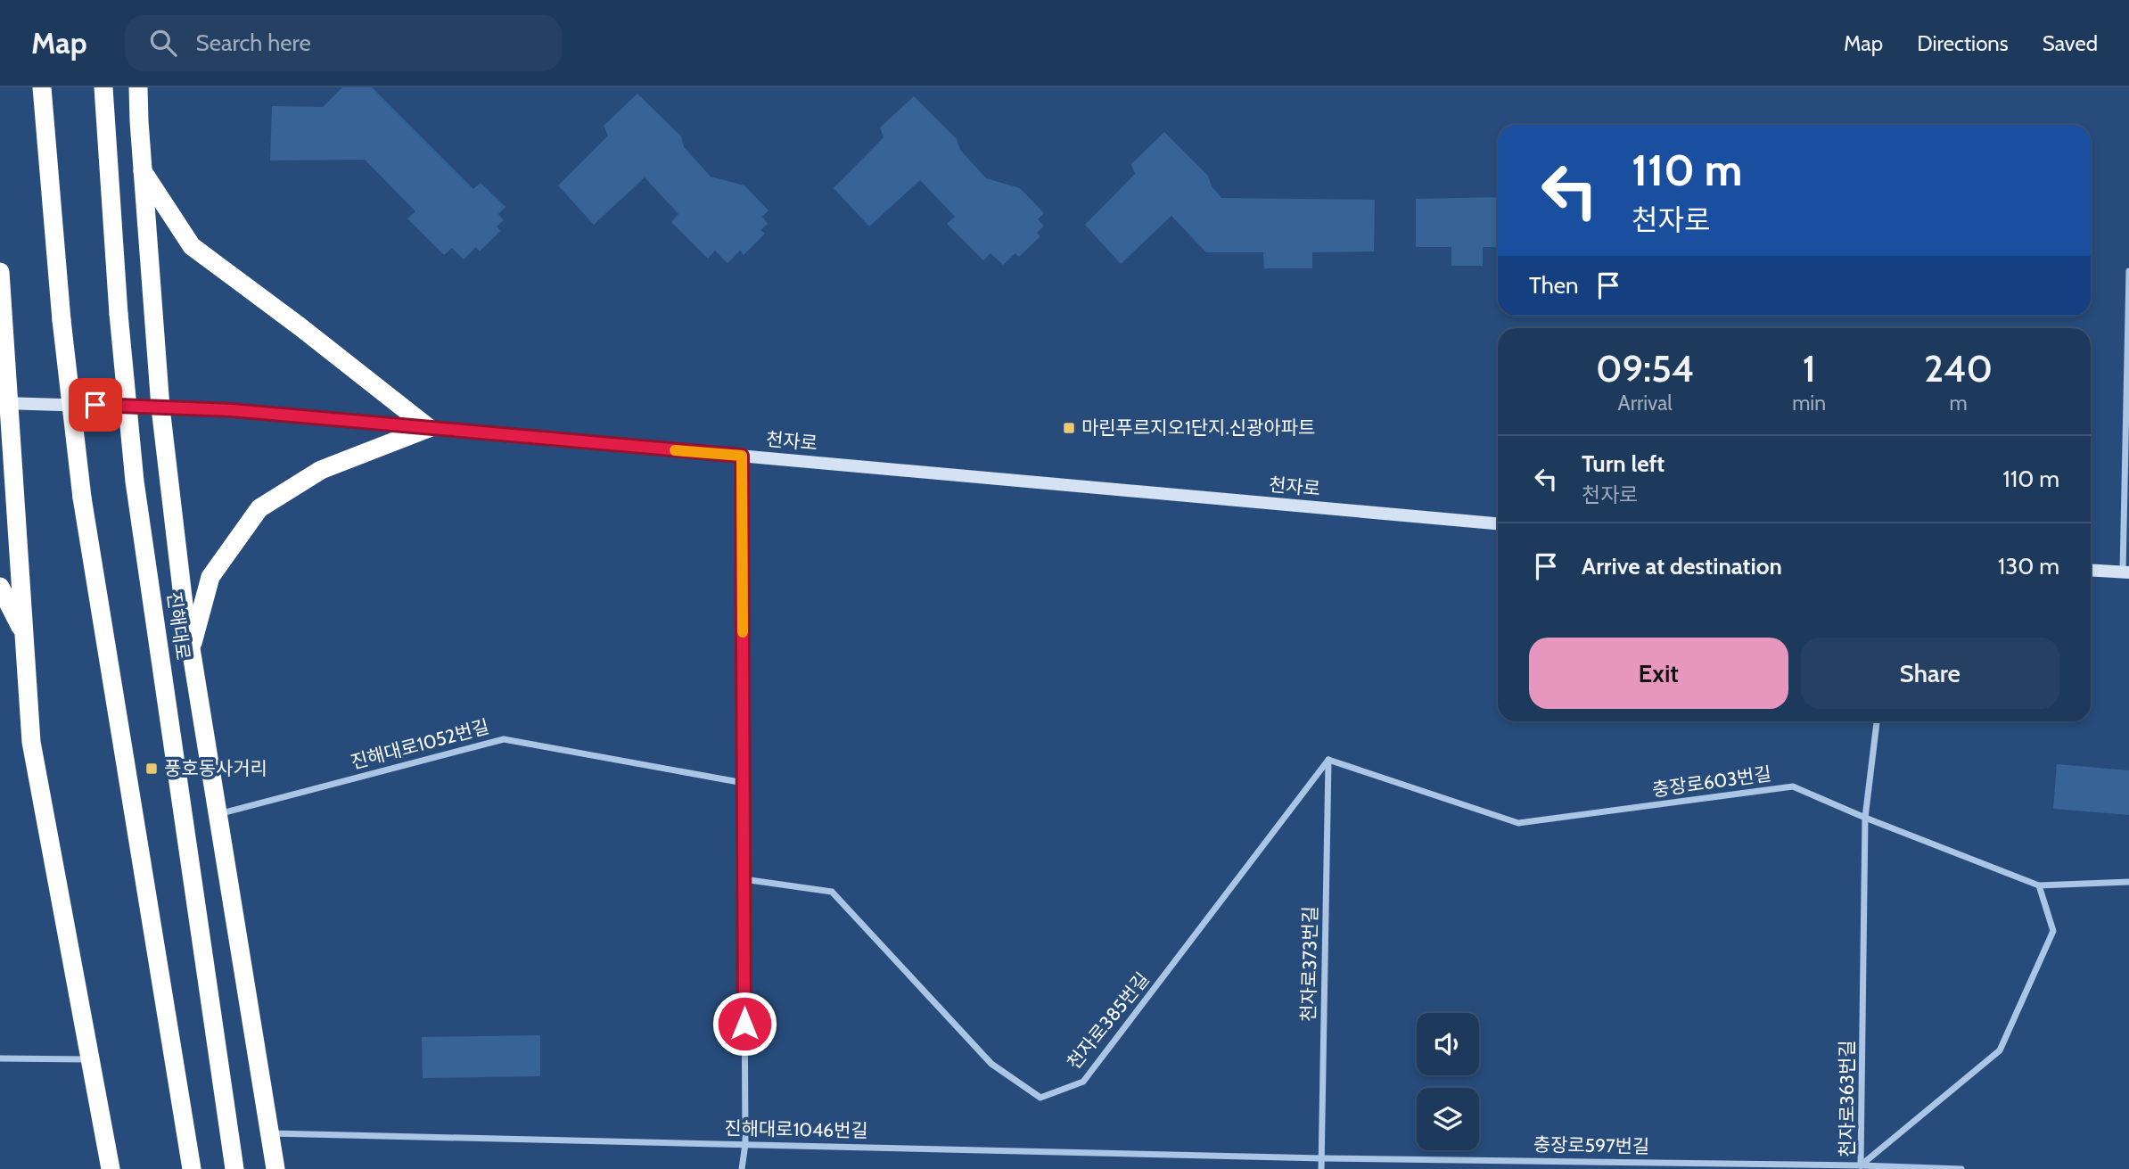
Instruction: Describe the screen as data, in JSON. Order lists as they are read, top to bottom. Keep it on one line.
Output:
{"streets":{"highway":["진해대로"],"main road":["천자로"],"street":["진해대로1052번길","충장로603번길","천자로373번길","천자로385번길","천자로363번길","진해대로1046번길","충장로597번길"]},"crossings":[["충장로603번길","천자로373번길"],["충장로603번길","천자로385번길"],["충장로603번길","천자로363번길"],["천자로373번길","천자로385번길"],["천자로373번길","진해대로1046번길"],["천자로373번길","충장로597번길"],["천자로363번길","충장로597번길"],["진해대로1046번길","충장로597번길"]],"places":{"transit":["마린푸르지오1단지.신광아파트","풍호동사거리"]},"page":{"header":"Map","search":"Search here","nav":["Map","Directions","Saved"],"turn":["110 m","천자로"],"then":"Then","eta":["09:54","Arrival","1","min","240","m"],"list":[{"name":"Turn left","note":"천자로","value":"110 m"},{"name":"Arrive at destination","value":"130 m"}],"buttons":["Exit","Share"]}}
